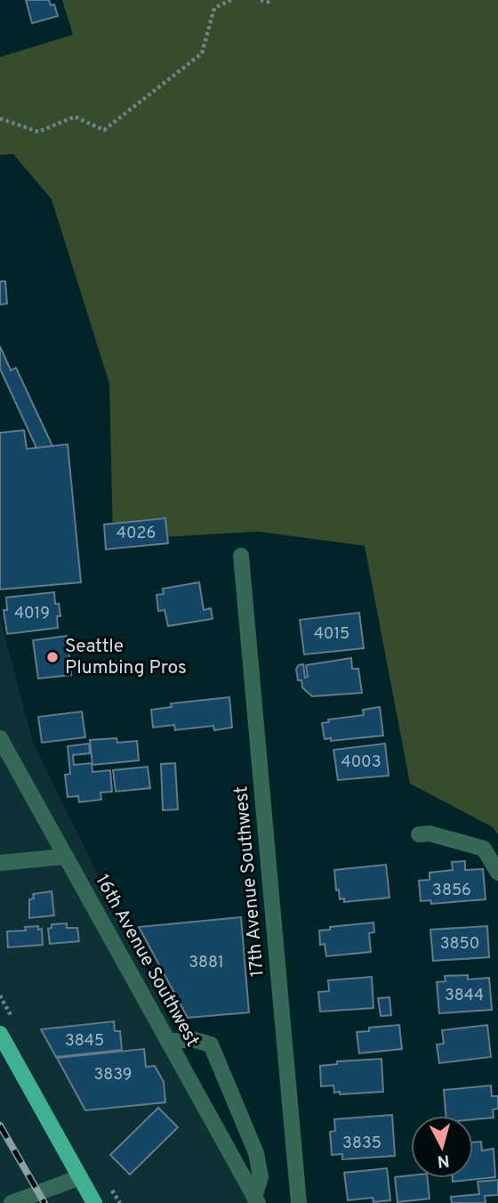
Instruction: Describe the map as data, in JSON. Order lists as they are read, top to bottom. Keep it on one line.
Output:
{"streets":{"street":["17th Avenue Southwest","16th Avenue Southwest"]},"places":["Seattle Plumbing Pros"],"house_numbers":["4026","4019","4015","4003","3856","3850","3881","3844","3845","3839","3835"],"north":"bottom"}
